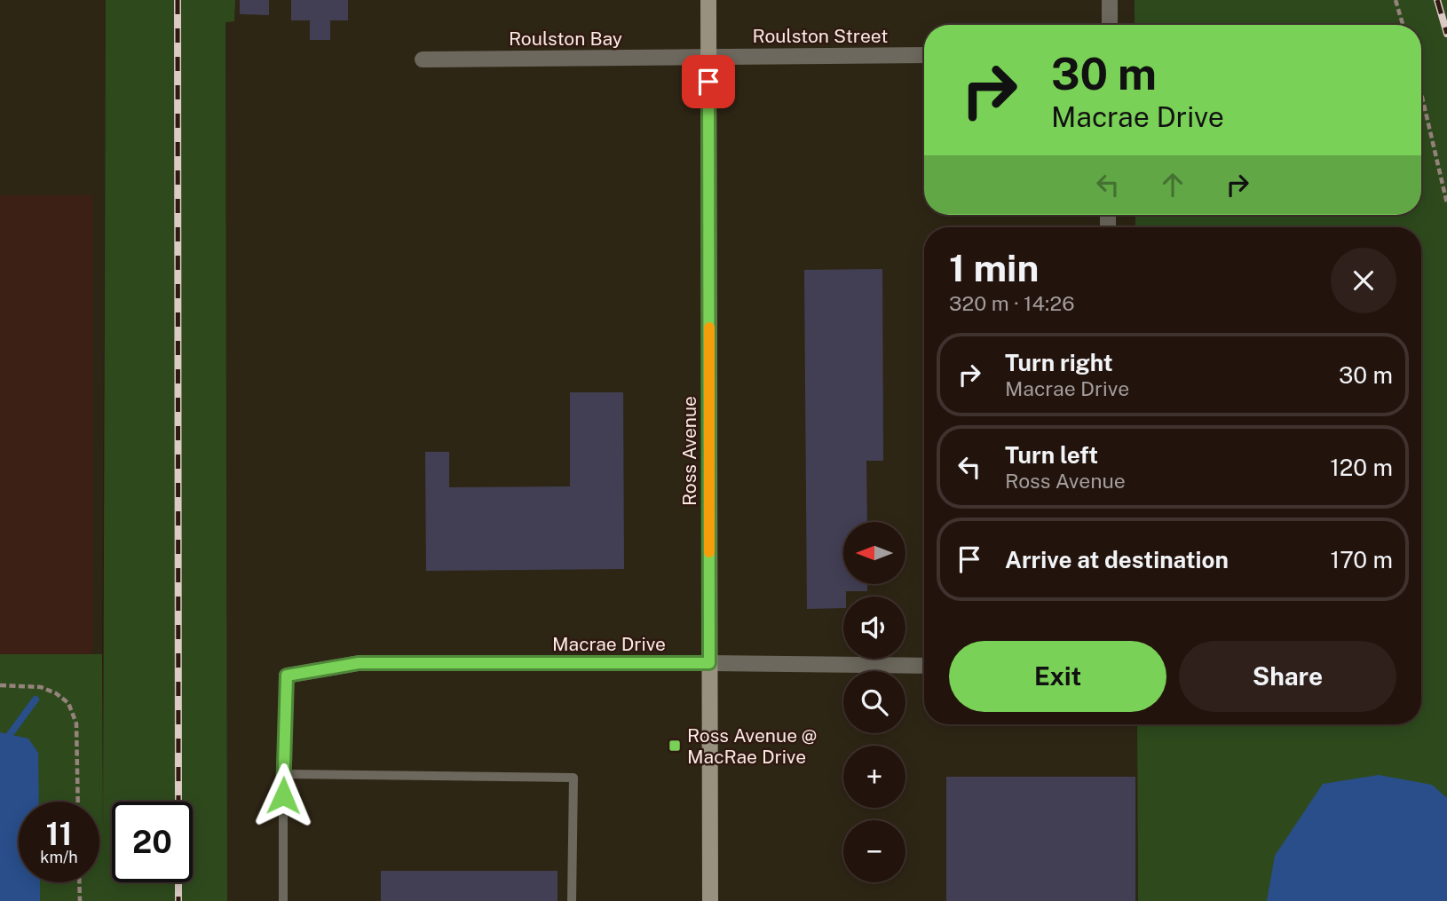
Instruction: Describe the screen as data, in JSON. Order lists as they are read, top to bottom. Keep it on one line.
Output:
{"streets":{"main road":["Ross Avenue"],"street":["Roulston Street","Roulston Bay","Macrae Drive"]},"crossings":[["Roulston Street","Roulston Bay"],["Roulston Street","Ross Avenue"],["Roulston Bay","Ross Avenue"],["Ross Avenue","Macrae Drive"]],"places":{"transit":["Ross Avenue @ MacRae Drive"]},"north":"left","page":{"turn":["30 m","Macrae Drive"],"heading":["1 min","320 m · 14:26"],"list":[{"name":"Turn right","note":"Macrae Drive","value":"30 m"},{"name":"Turn left","note":"Ross Avenue","value":"120 m"},{"name":"Arrive at destination","value":"170 m"}],"map_buttons":["+","−"],"buttons":["Exit","Share"],"speed":"11 km/h","limit":"20"}}
